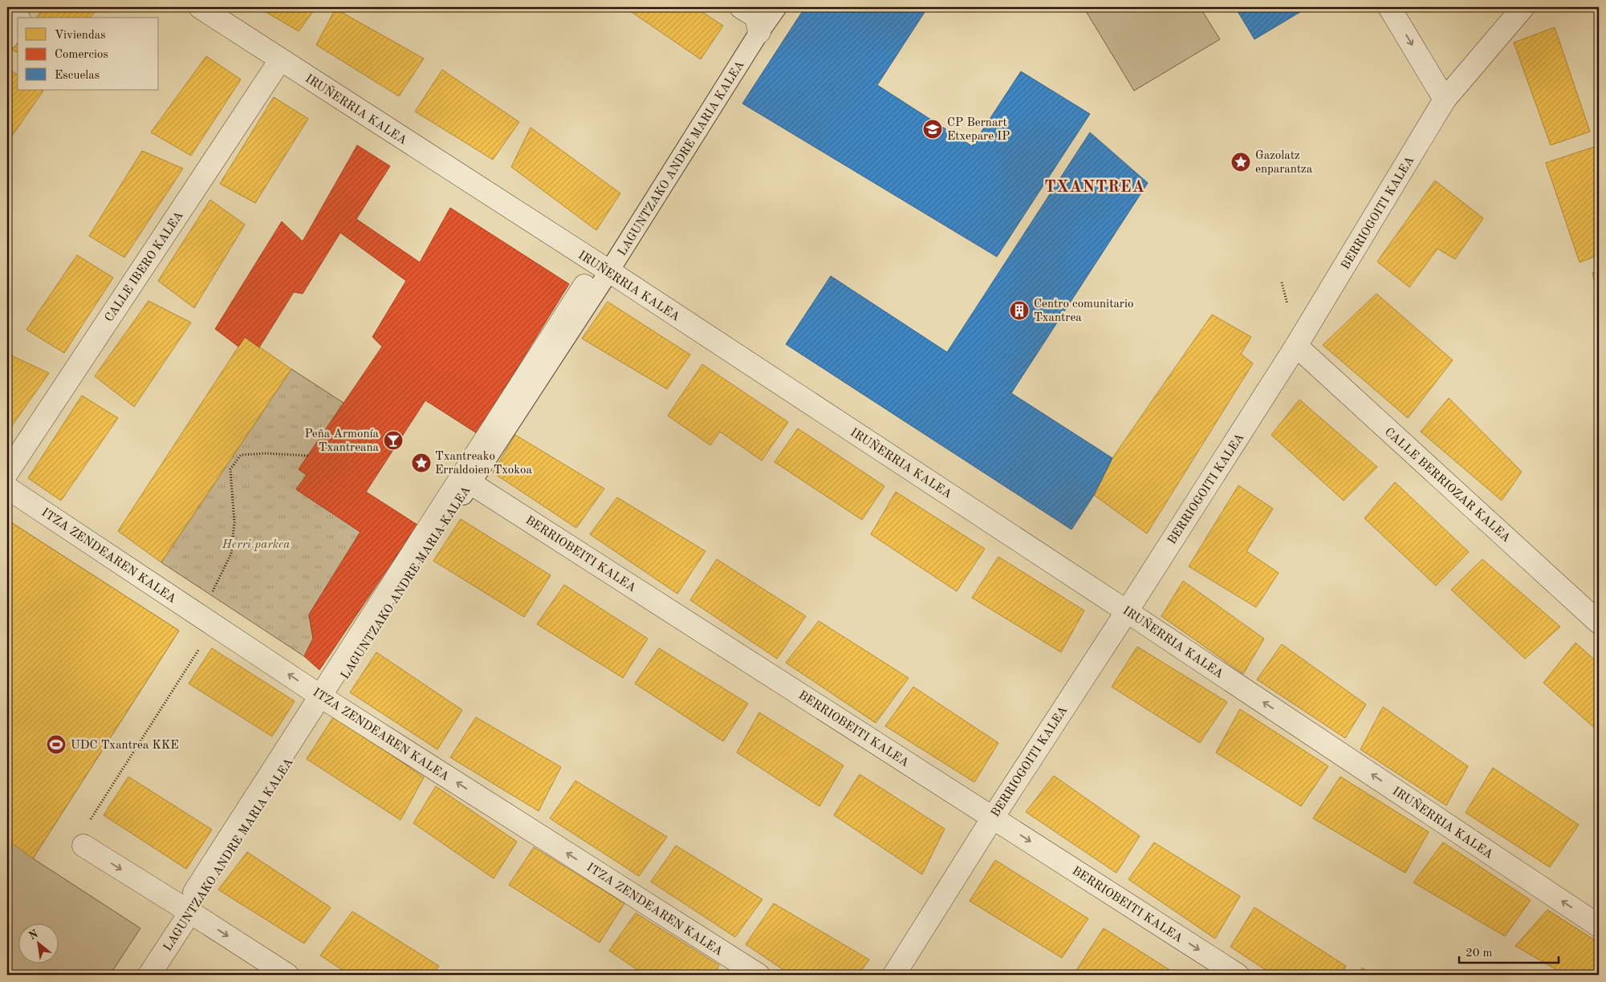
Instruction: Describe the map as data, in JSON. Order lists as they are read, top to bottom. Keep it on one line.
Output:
{"streets":{"street":["IRUÑERRIA KALEA","LAGUNTZAKO ANDRE MARIA KALEA","BERRIOGOITI KALEA","CALLE IBERO KALEA","CALLE BERRIOZAR KALEA","BERRIOBEITI KALEA","ITZA ZENDEAREN KALEA"]},"crossings":[["IRUÑERRIA KALEA","LAGUNTZAKO ANDRE MARIA KALEA"],["IRUÑERRIA KALEA","BERRIOGOITI KALEA"],["IRUÑERRIA KALEA","CALLE IBERO KALEA"],["LAGUNTZAKO ANDRE MARIA KALEA","BERRIOBEITI KALEA"],["LAGUNTZAKO ANDRE MARIA KALEA","ITZA ZENDEAREN KALEA"],["BERRIOGOITI KALEA","CALLE BERRIOZAR KALEA"],["BERRIOGOITI KALEA","BERRIOBEITI KALEA"]],"one_way":["ITZA ZENDEAREN KALEA"],"districts":["TXANTREA"],"parks":["Herri parkea"],"places":{"school or university":["CP Bernart Etxepare IP"],"place":["Gazolatz enparantza","Txantreako Erraldoien Txokoa"],"building":["Centro comunitario Txantrea"],"bar":["Peña Armonía Txantreana"],"sports":["UDC Txantrea KKE"]},"legend":["Viviendas","Comercios","Escuelas"],"scale_bar":"20 m","north":"top left"}
